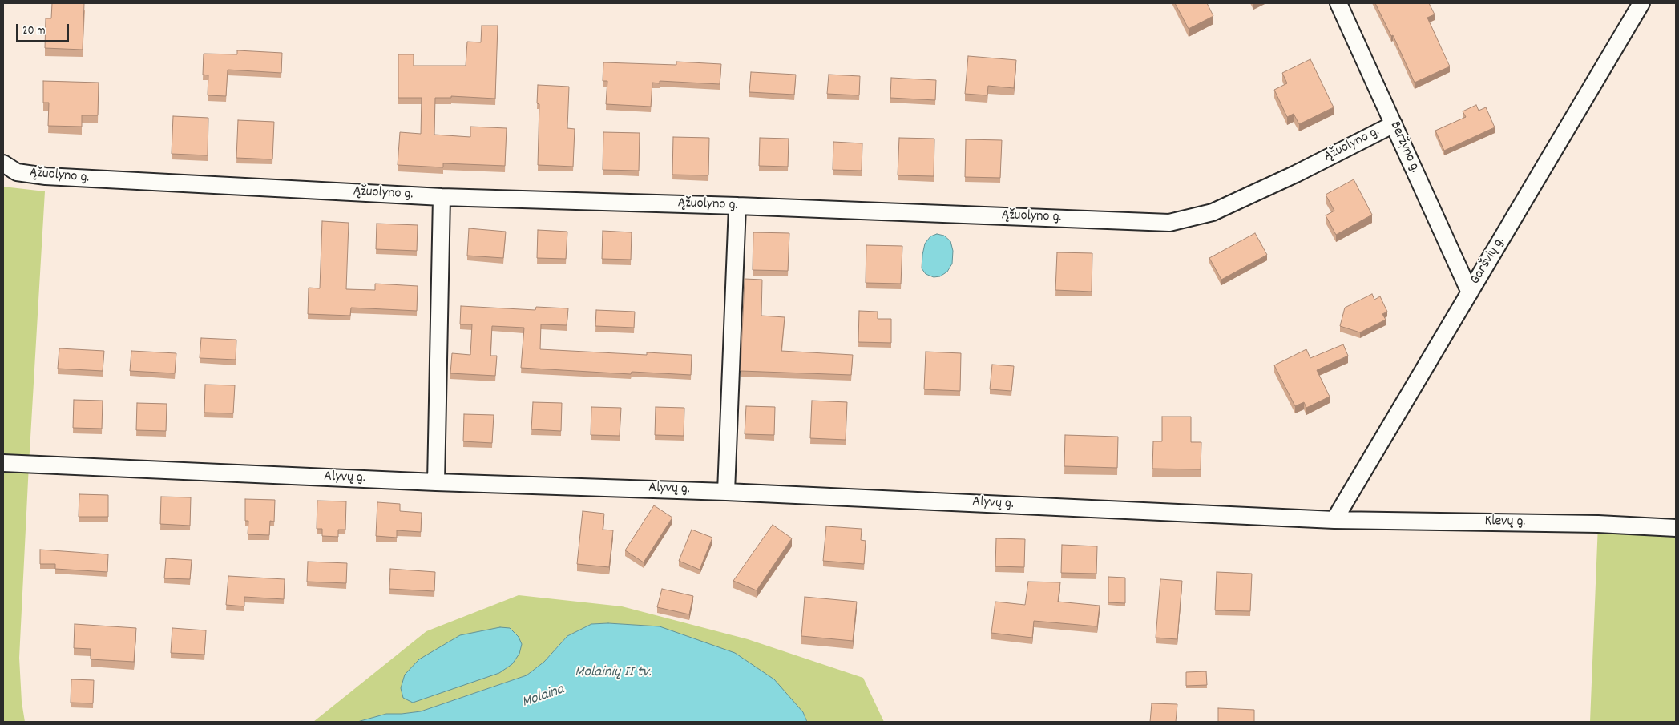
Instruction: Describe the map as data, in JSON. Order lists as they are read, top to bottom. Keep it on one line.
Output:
{"streets":{"street":["Ąžuolyno g.","Beržyno g.","Garšvių g.","Alyvų g.","Klevų g."]},"crossings":[["Ąžuolyno g.","Beržyno g."],["Beržyno g.","Garšvių g."],["Garšvių g.","Alyvų g."],["Garšvių g.","Klevų g."],["Alyvų g.","Klevų g."]],"water":["Molainių II tv.","Molaina"],"scale_bar":"20 m"}
